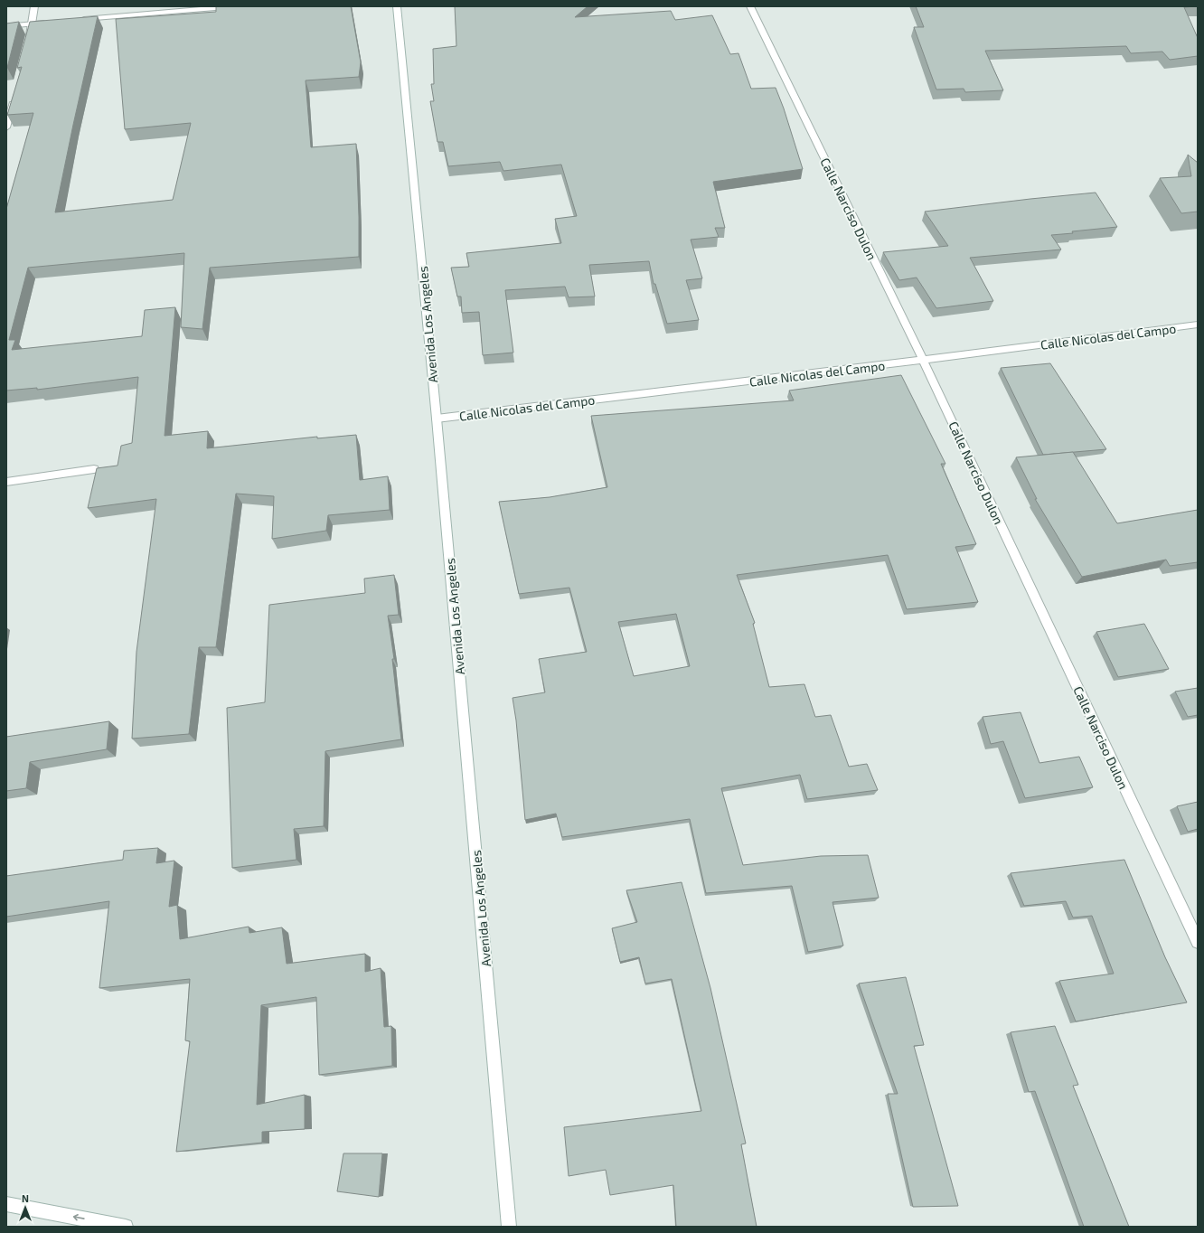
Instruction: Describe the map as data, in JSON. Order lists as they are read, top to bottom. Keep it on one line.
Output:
{"streets":{"street":["Calle Narciso Dulon","Avenida Los Angeles","Calle Nicolas del Campo"]},"crossings":[["Calle Narciso Dulon","Calle Nicolas del Campo"],["Avenida Los Angeles","Calle Nicolas del Campo"]],"north":"top"}
